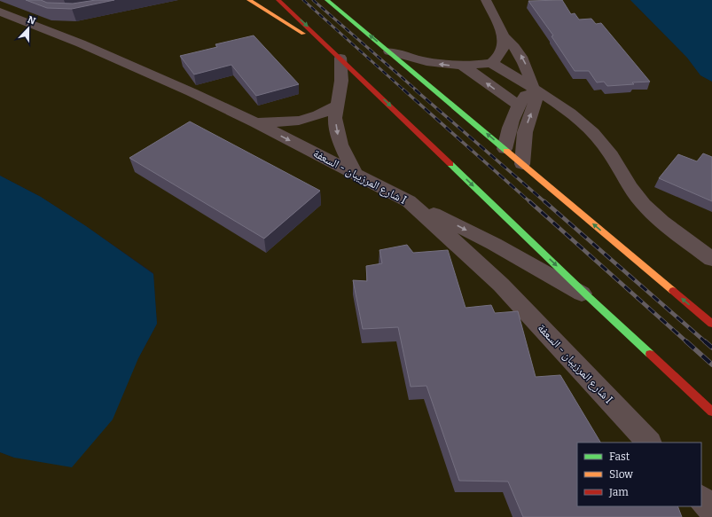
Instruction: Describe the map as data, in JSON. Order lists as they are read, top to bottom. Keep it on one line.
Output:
{"streets":{"street":["شارع المرزيبان - السعفة I"]},"legend":["Fast","Slow","Jam"],"north":"top"}
